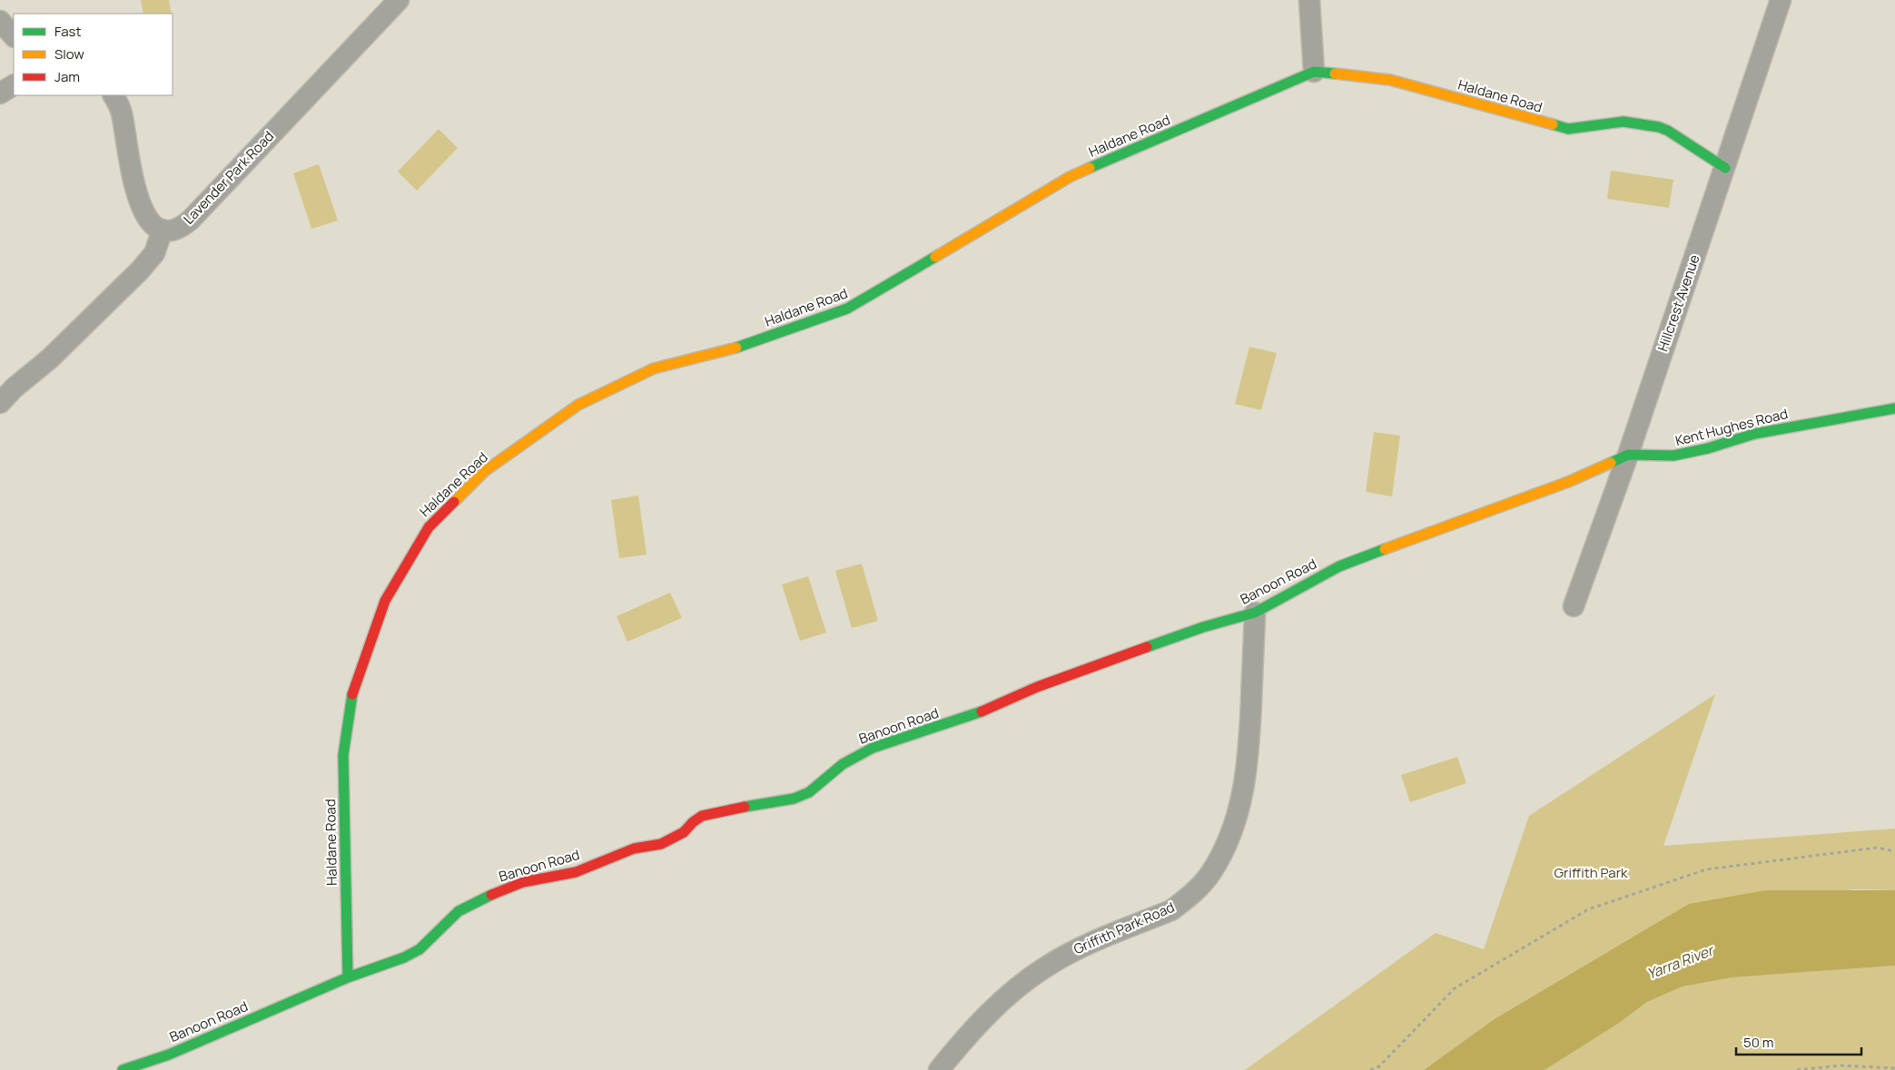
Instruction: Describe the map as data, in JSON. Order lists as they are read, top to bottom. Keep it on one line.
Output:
{"streets":{"street":["Haldane Road","Lavender Park Road","Hillcrest Avenue","Kent Hughes Road","Banoon Road","Griffith Park Road"]},"crossings":[["Haldane Road","Hillcrest Avenue"],["Haldane Road","Banoon Road"],["Hillcrest Avenue","Kent Hughes Road"],["Hillcrest Avenue","Banoon Road"],["Kent Hughes Road","Banoon Road"],["Banoon Road","Griffith Park Road"]],"water":["Yarra River"],"parks":["Griffith Park"],"legend":["Fast","Slow","Jam"],"scale_bar":"50 m"}
